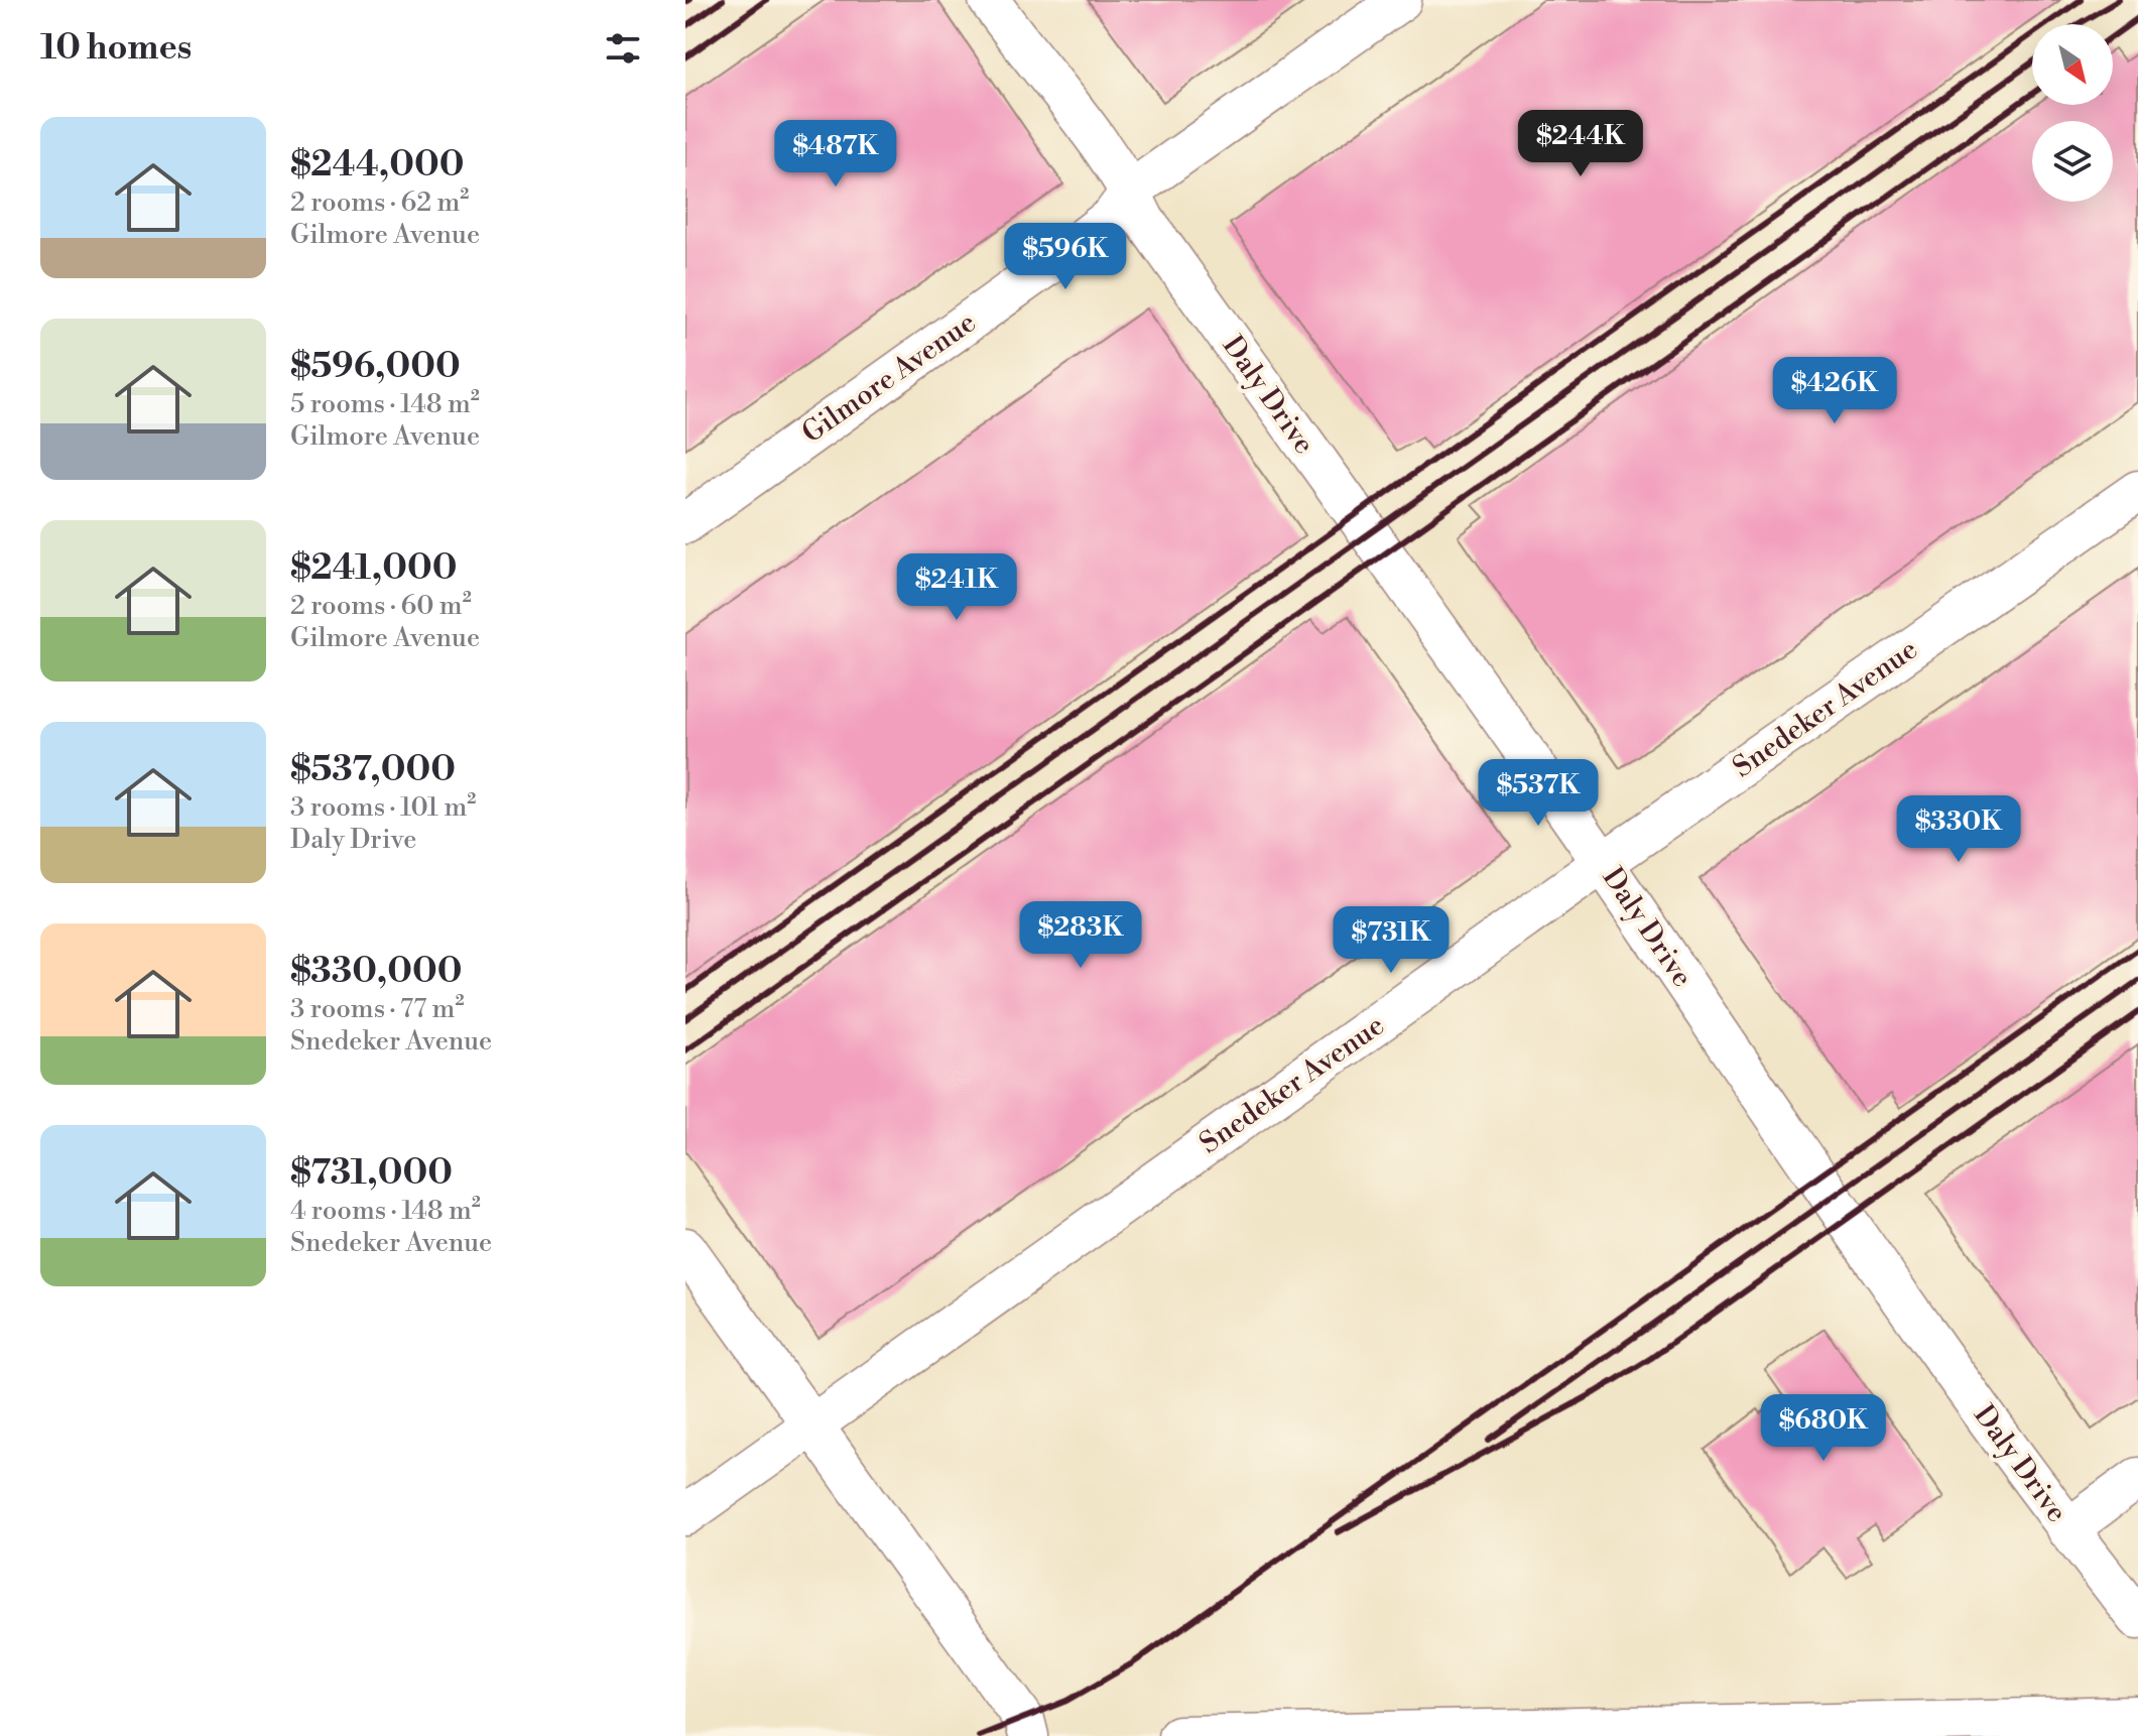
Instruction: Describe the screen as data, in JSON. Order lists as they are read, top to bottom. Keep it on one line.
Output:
{"streets":{"street":["Gilmore Avenue","Daly Drive","Snedeker Avenue"]},"crossings":[["Gilmore Avenue","Daly Drive"],["Daly Drive","Snedeker Avenue"]],"north":"bottom right","page":{"heading":"10 homes","list":[{"name":"$244,000","note":"2 rooms · 62 m² · Gilmore Avenue"},{"name":"$596,000","note":"5 rooms · 148 m² · Gilmore Avenue"},{"name":"$241,000","note":"2 rooms · 60 m² · Gilmore Avenue"},{"name":"$537,000","note":"3 rooms · 101 m² · Daly Drive"},{"name":"$330,000","note":"3 rooms · 77 m² · Snedeker Avenue"},{"name":"$731,000","note":"4 rooms · 148 m² · Snedeker Avenue"}],"price":["$244K","$487K","$596K","$426K","$241K","$537K","$330K","$283K","$731K","$680K"]}}
